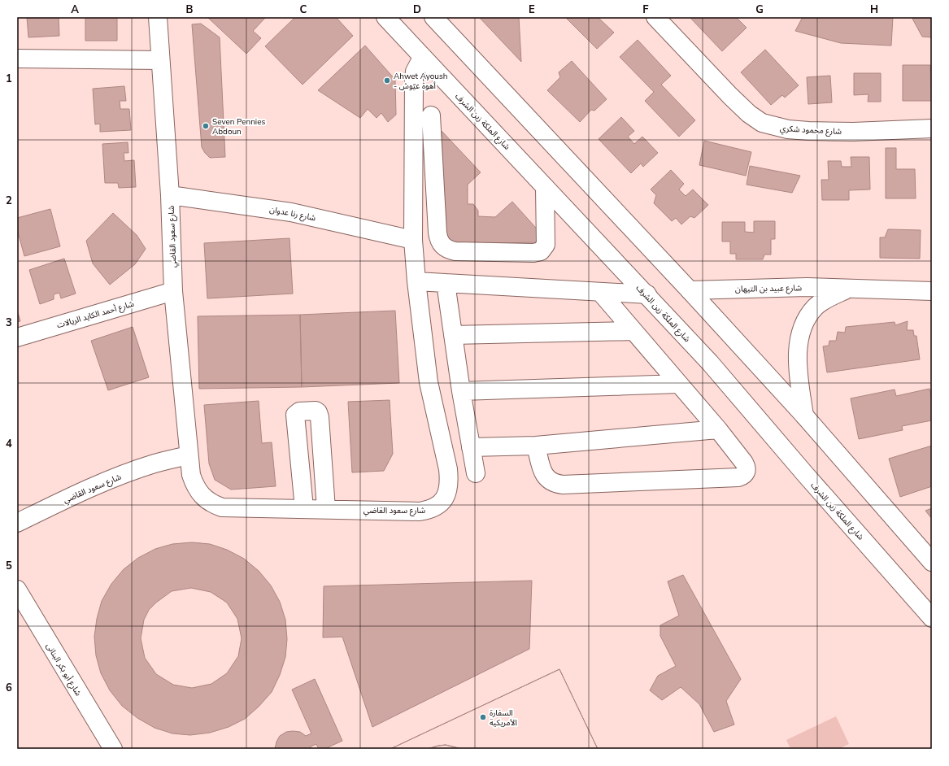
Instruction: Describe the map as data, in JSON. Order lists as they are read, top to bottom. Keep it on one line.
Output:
{"streets":{"street":["شارع الملكة زين الشرف","شارع محمود شكري","شارع رنا عدوان","شارع سعود القاضي","شارع عبيد بن التيهان","شارع أحمد الكايد الريالات","شارع أبو بكر البنانى"]},"crossings":[["شارع الملكة زين الشرف","شارع سعود القاضي"],["شارع رنا عدوان","شارع سعود القاضي"],["شارع سعود القاضي","شارع أحمد الكايد الريالات"]],"places":["Ahwet Ayoush - أهوة عيّوش","Seven Pennies Abdoun","السفارة الأمريكية"],"grid":{"columns":["A","B","C","D","E","F","G","H"],"rows":["1","2","3","4","5","6"]}}
